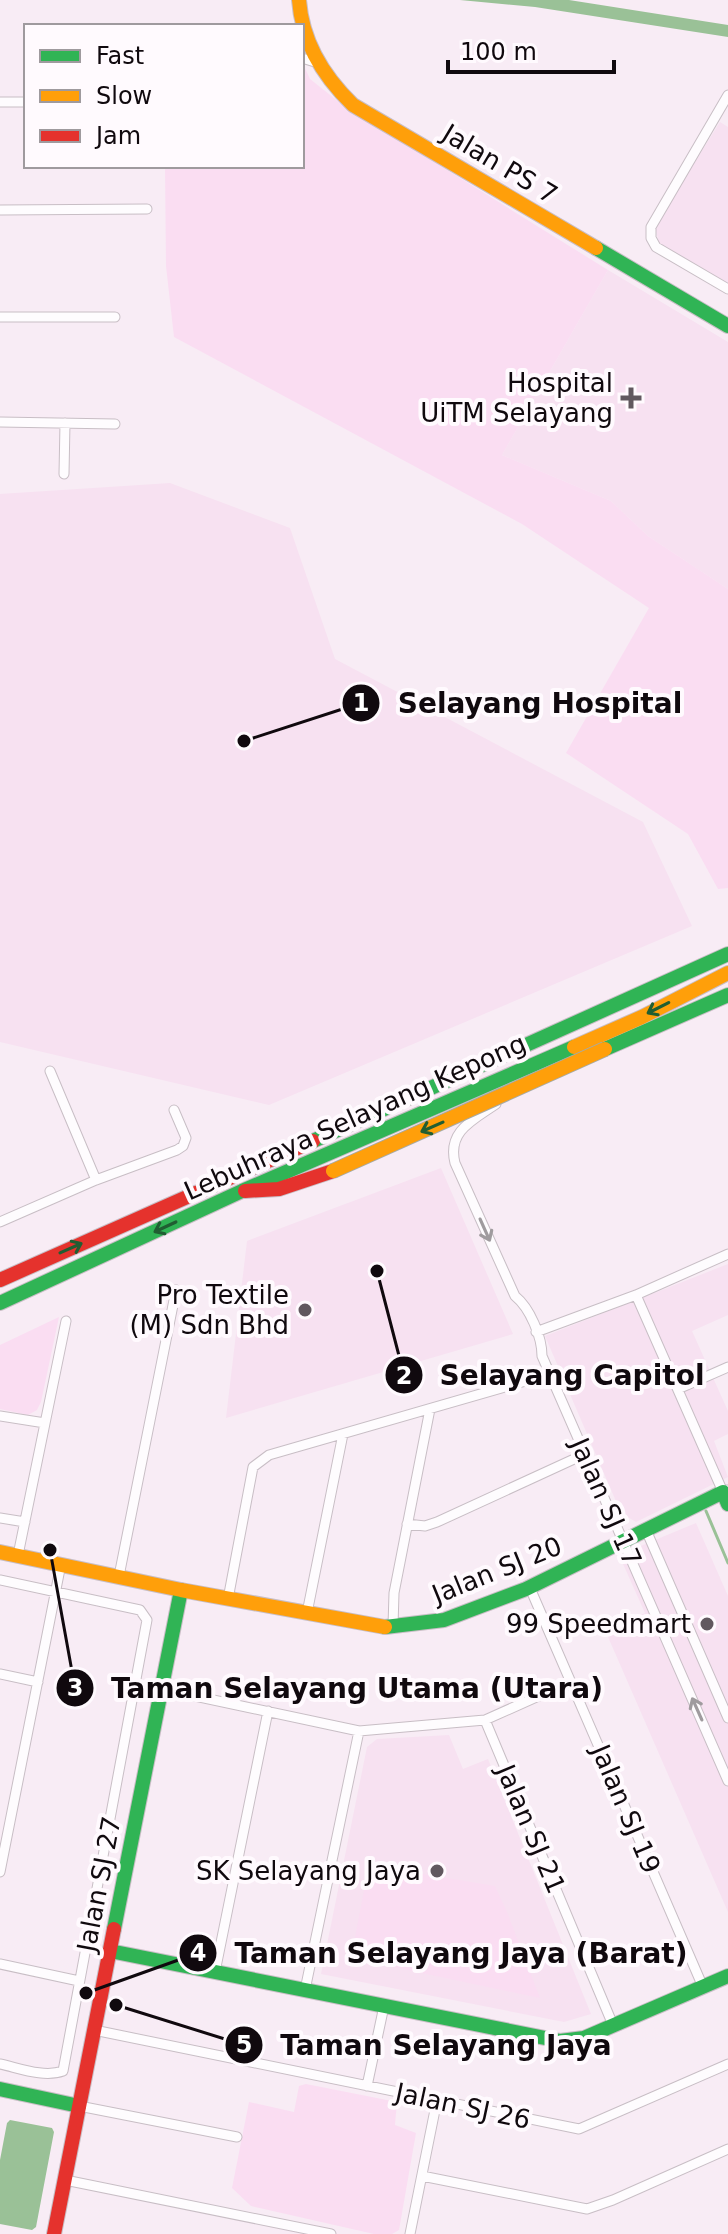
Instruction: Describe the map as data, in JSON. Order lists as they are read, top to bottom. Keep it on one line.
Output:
{"streets":{"street":["Jalan PS 7","Lebuhraya Selayang Kepong","Jalan SJ 17","Jalan SJ 20","Jalan SJ 19","Jalan SJ 21","Jalan SJ 27","Jalan SJ 26"]},"crossings":[["Lebuhraya Selayang Kepong","Jalan SJ 17"],["Jalan SJ 17","Jalan SJ 20"],["Jalan SJ 20","Jalan SJ 19"],["Jalan SJ 20","Jalan SJ 27"],["Jalan SJ 27","Jalan SJ 26"]],"places":{"health":["Hospital UiTM Selayang"],"other":["Selayang Hospital","Selayang Capitol","Pro Textile (M) Sdn Bhd","Taman Selayang Utama (Utara)","99 Speedmart","SK Selayang Jaya","Taman Selayang Jaya (Barat)","Taman Selayang Jaya"]},"legend":["Fast","Slow","Jam"],"scale_bar":"100 m"}
